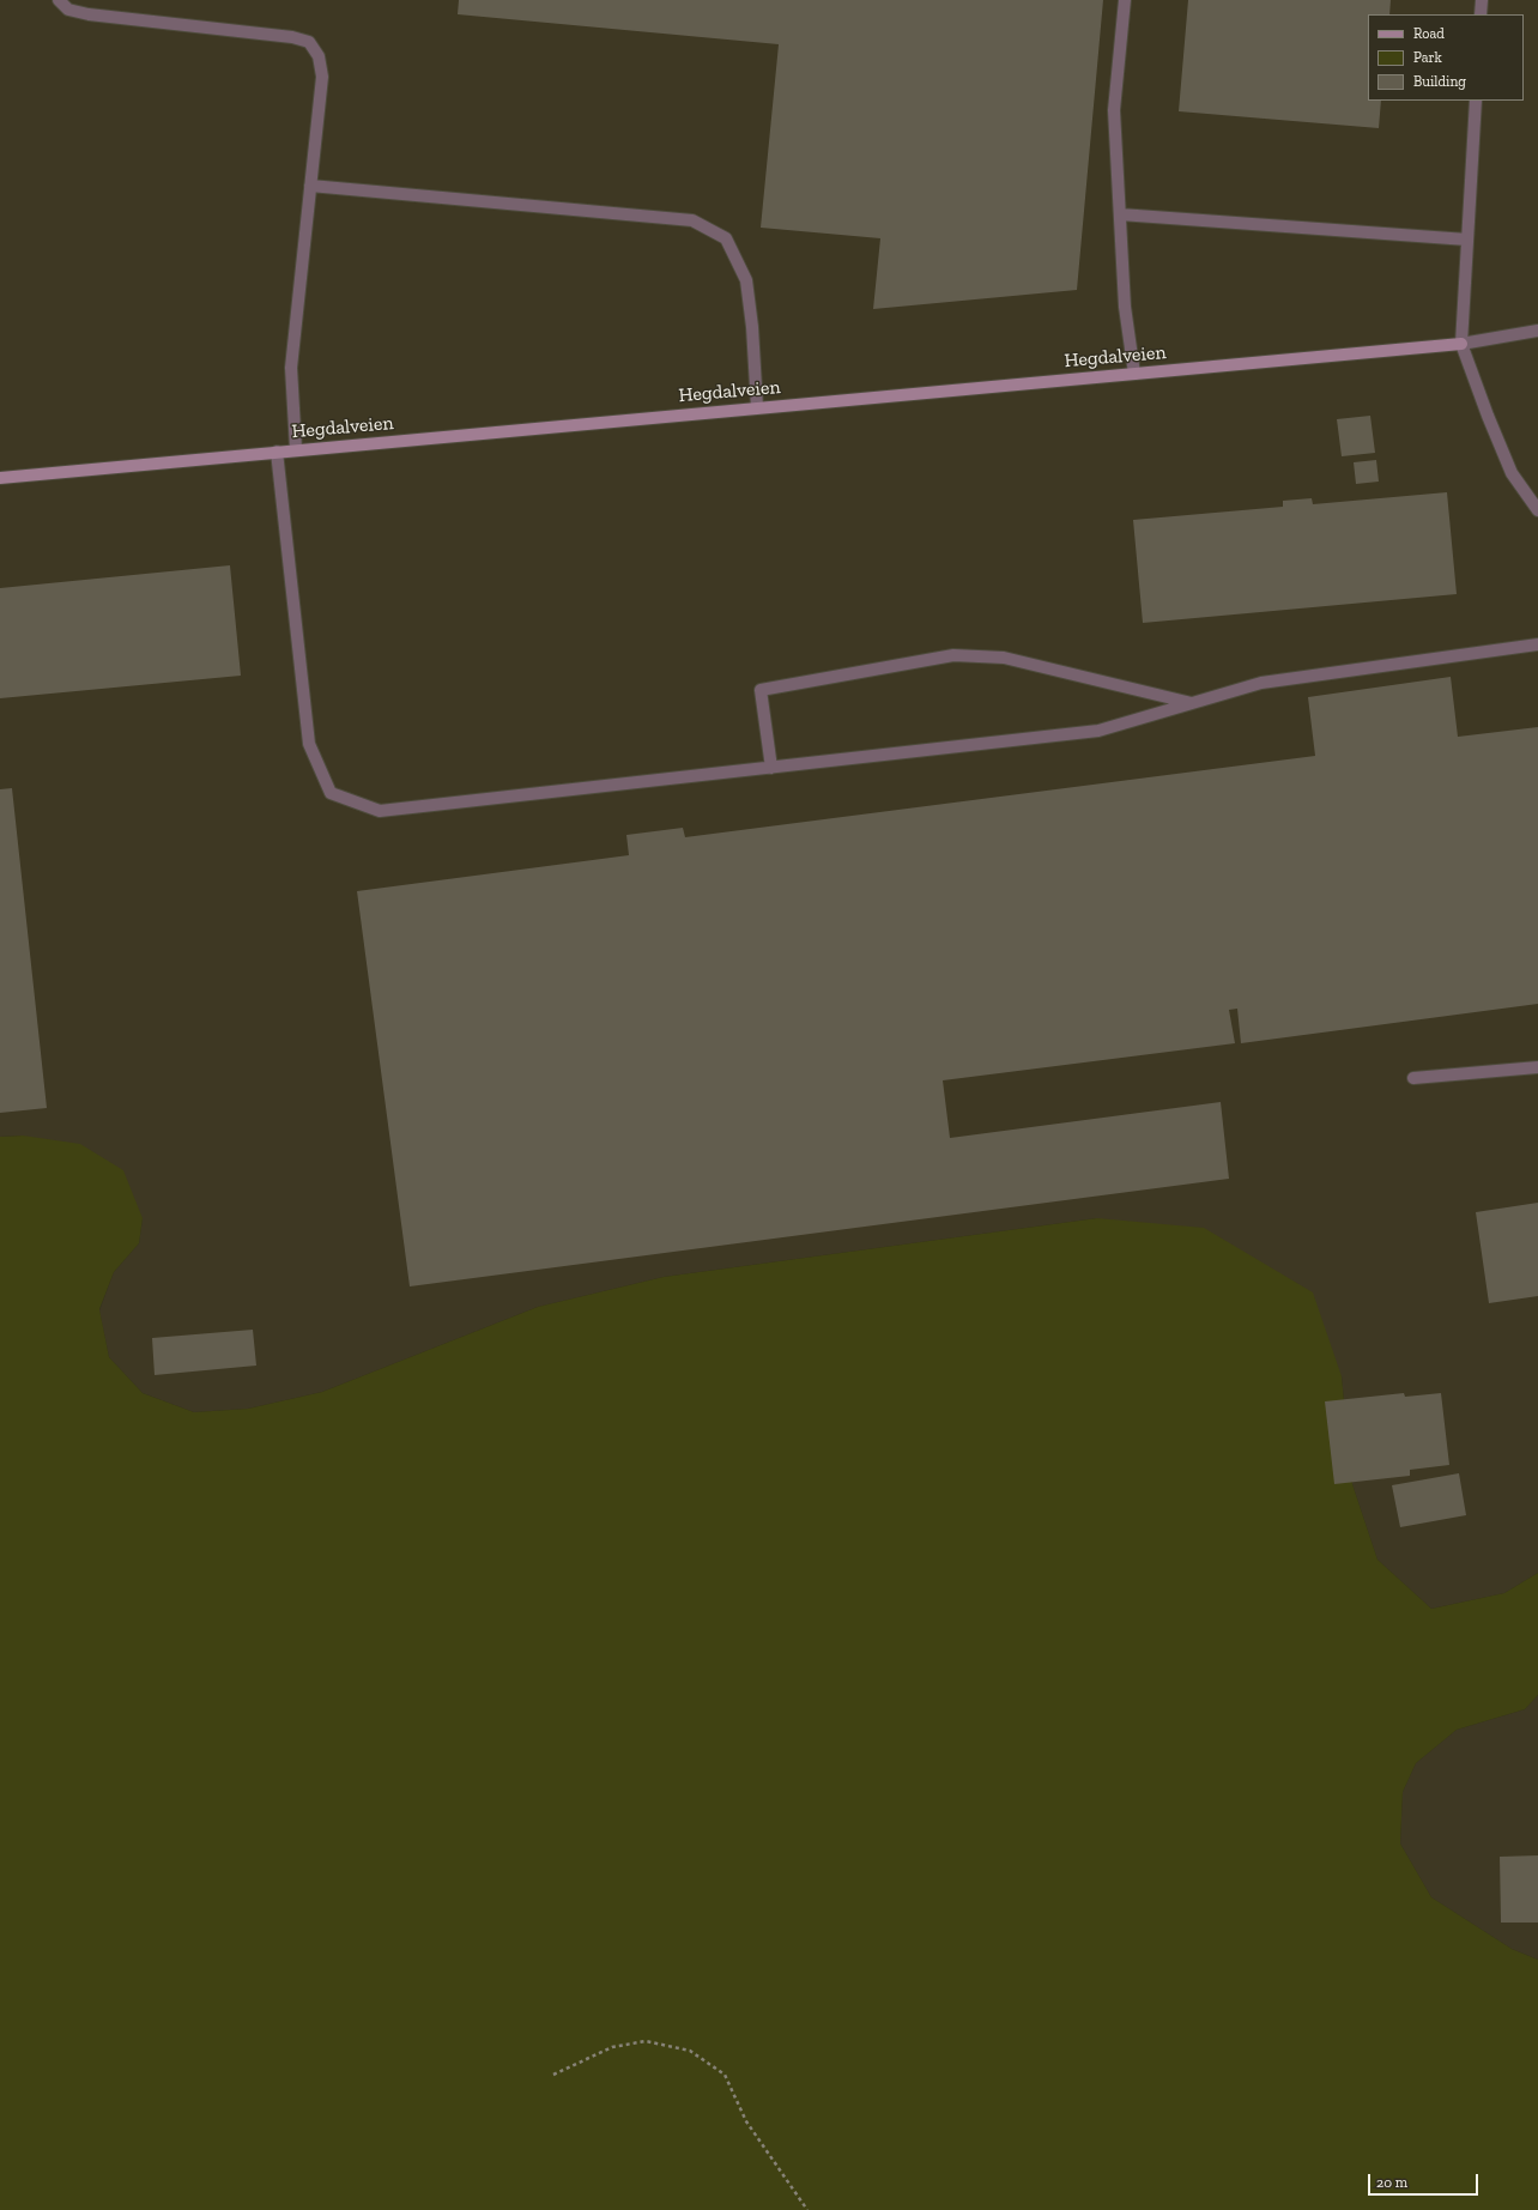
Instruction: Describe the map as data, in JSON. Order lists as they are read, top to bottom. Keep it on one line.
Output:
{"streets":{"street":["Hegdalveien"]},"legend":["Road","Park","Building"],"scale_bar":"20 m"}
